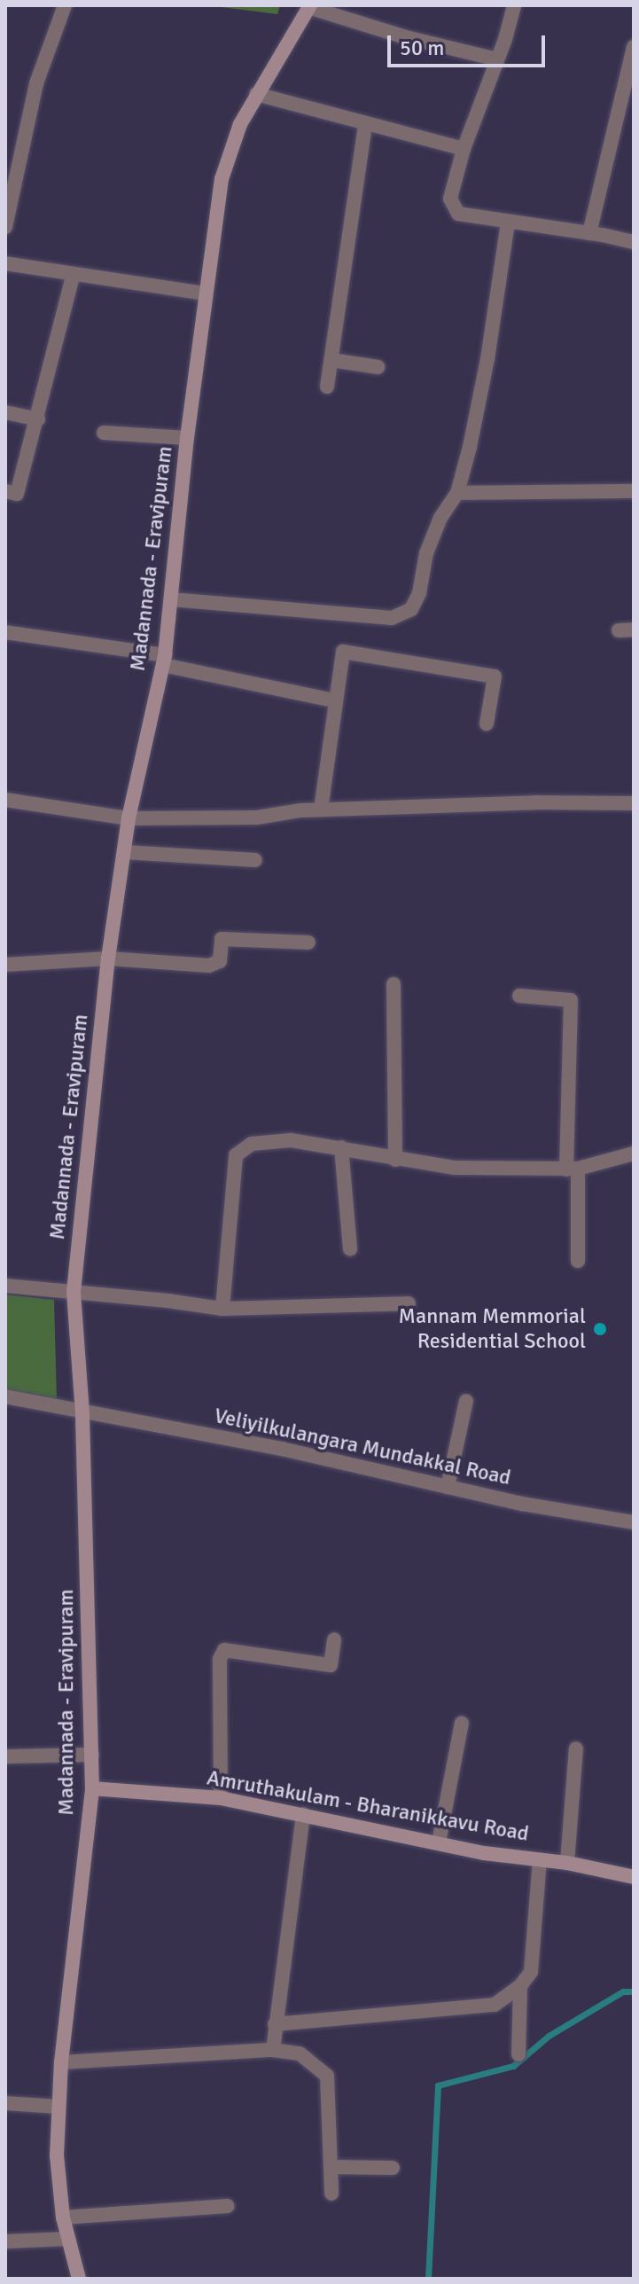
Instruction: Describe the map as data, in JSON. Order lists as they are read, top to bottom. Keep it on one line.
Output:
{"streets":{"main road":["Madannada - Eravipuram","Amruthakulam - Bharanikkavu Road"],"street":["Veliyilkulangara Mundakkal Road"]},"crossings":[["Madannada - Eravipuram","Veliyilkulangara Mundakkal Road"],["Madannada - Eravipuram","Amruthakulam - Bharanikkavu Road"]],"places":["Mannam Memmorial Residential School"],"scale_bar":"50 m"}
